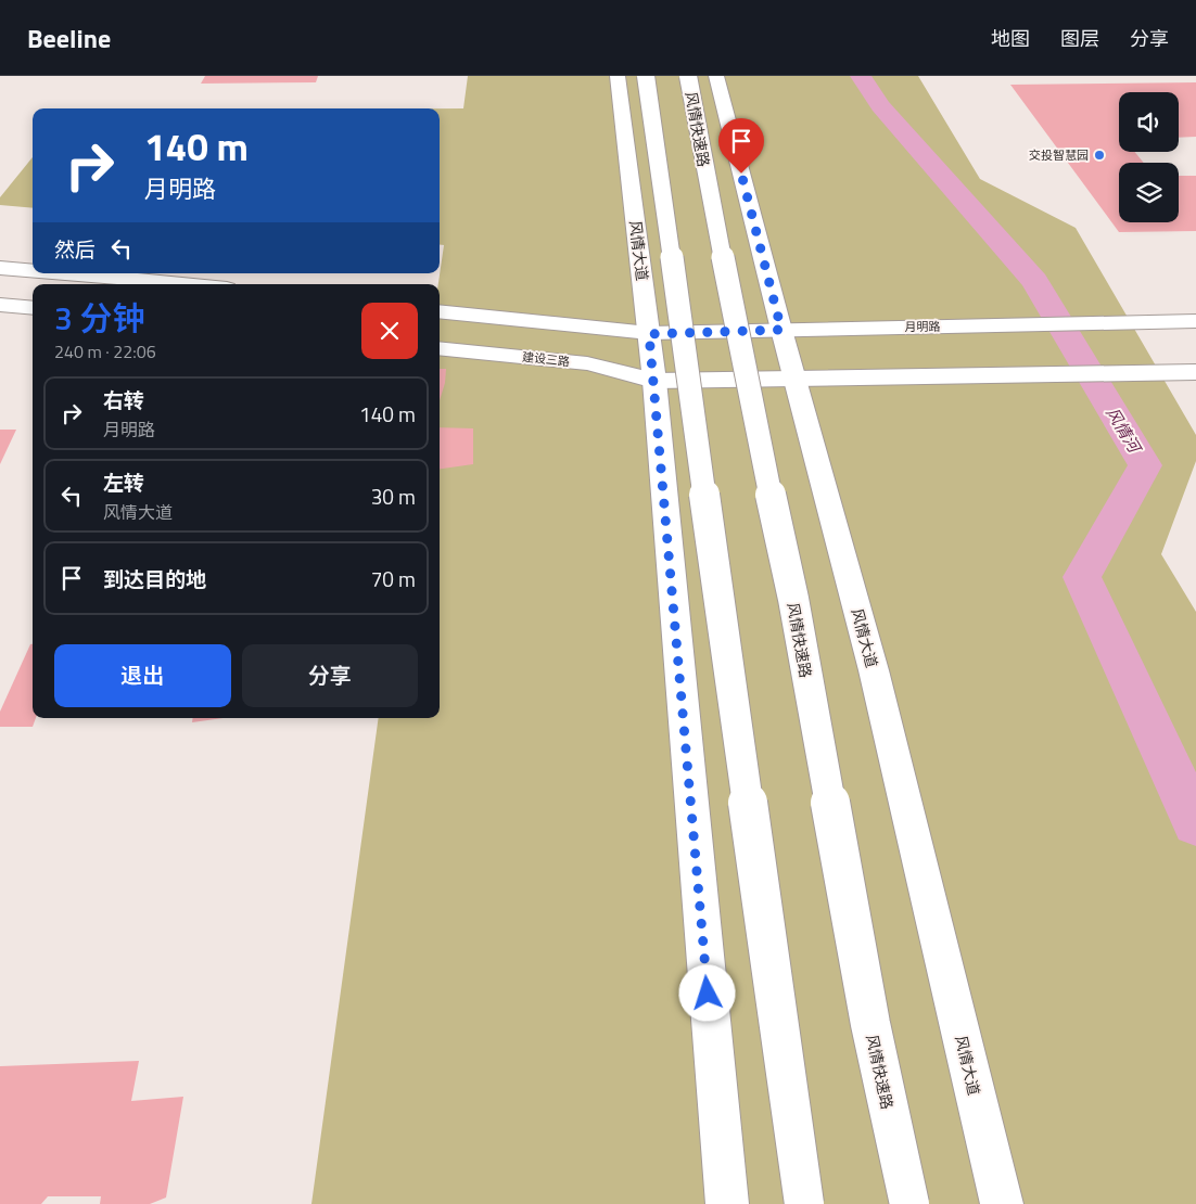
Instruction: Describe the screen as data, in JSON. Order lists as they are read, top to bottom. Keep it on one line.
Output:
{"streets":{"main road":["风情快速路","风情大道","月明路","建设三路"]},"crossings":[["风情大道","月明路"],["风情大道","建设三路"]],"water":["风情河"],"places":["交投智慧园"],"page":{"header":"Beeline","nav":["地图","图层","分享"],"turn":["140 m","月明路"],"then":"然后","heading":["3 分钟","240 m · 22:06"],"list":[{"name":"右转","note":"月明路","value":"140 m"},{"name":"左转","note":"风情大道","value":"30 m"},{"name":"到达目的地","value":"70 m"}],"buttons":["退出","分享"]}}
